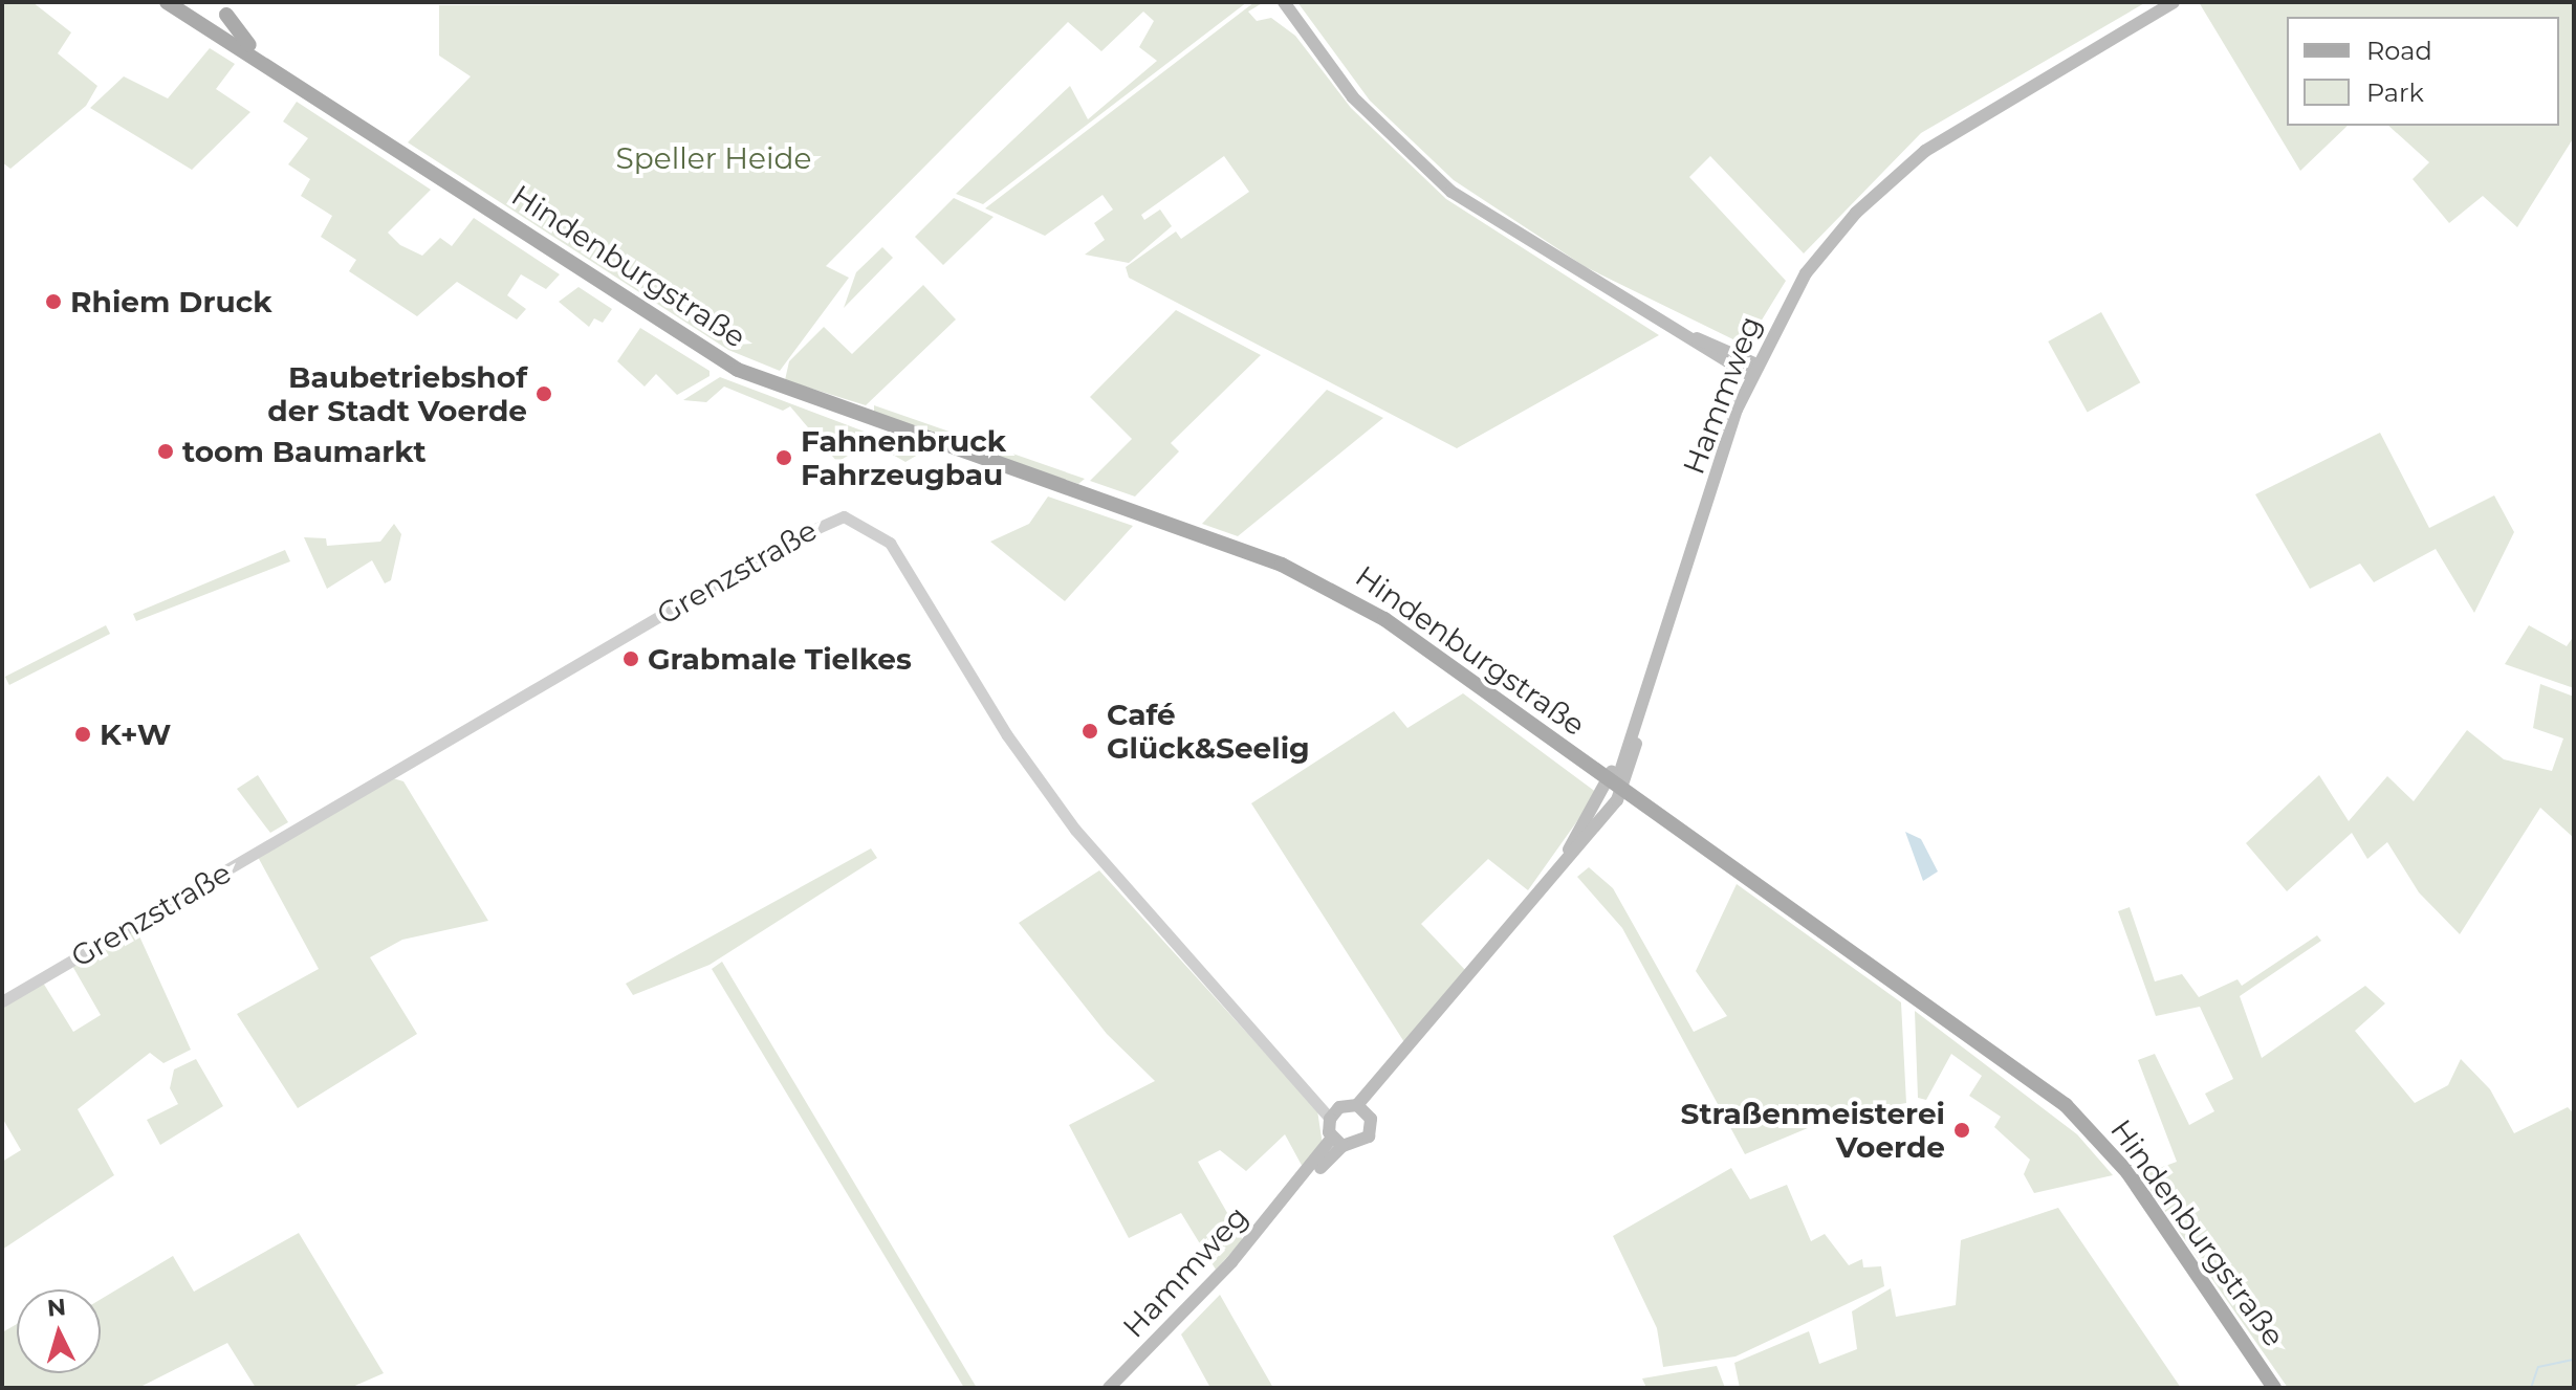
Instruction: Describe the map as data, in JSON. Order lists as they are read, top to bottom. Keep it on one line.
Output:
{"streets":{"main road":["Hindenburgstraße","Hammweg"],"street":["Grenzstraße"]},"crossings":[["Hindenburgstraße","Hammweg"]],"parks":["Speller Heide"],"places":["Rhiem Druck","Baubetriebshof der Stadt Voerde","toom Baumarkt","Fahnenbruck Fahrzeugbau","Grabmale Tielkes","Café Glück&Seelig","K+W","Straßenmeisterei Voerde"],"legend":["Road","Park"],"north":"top"}
